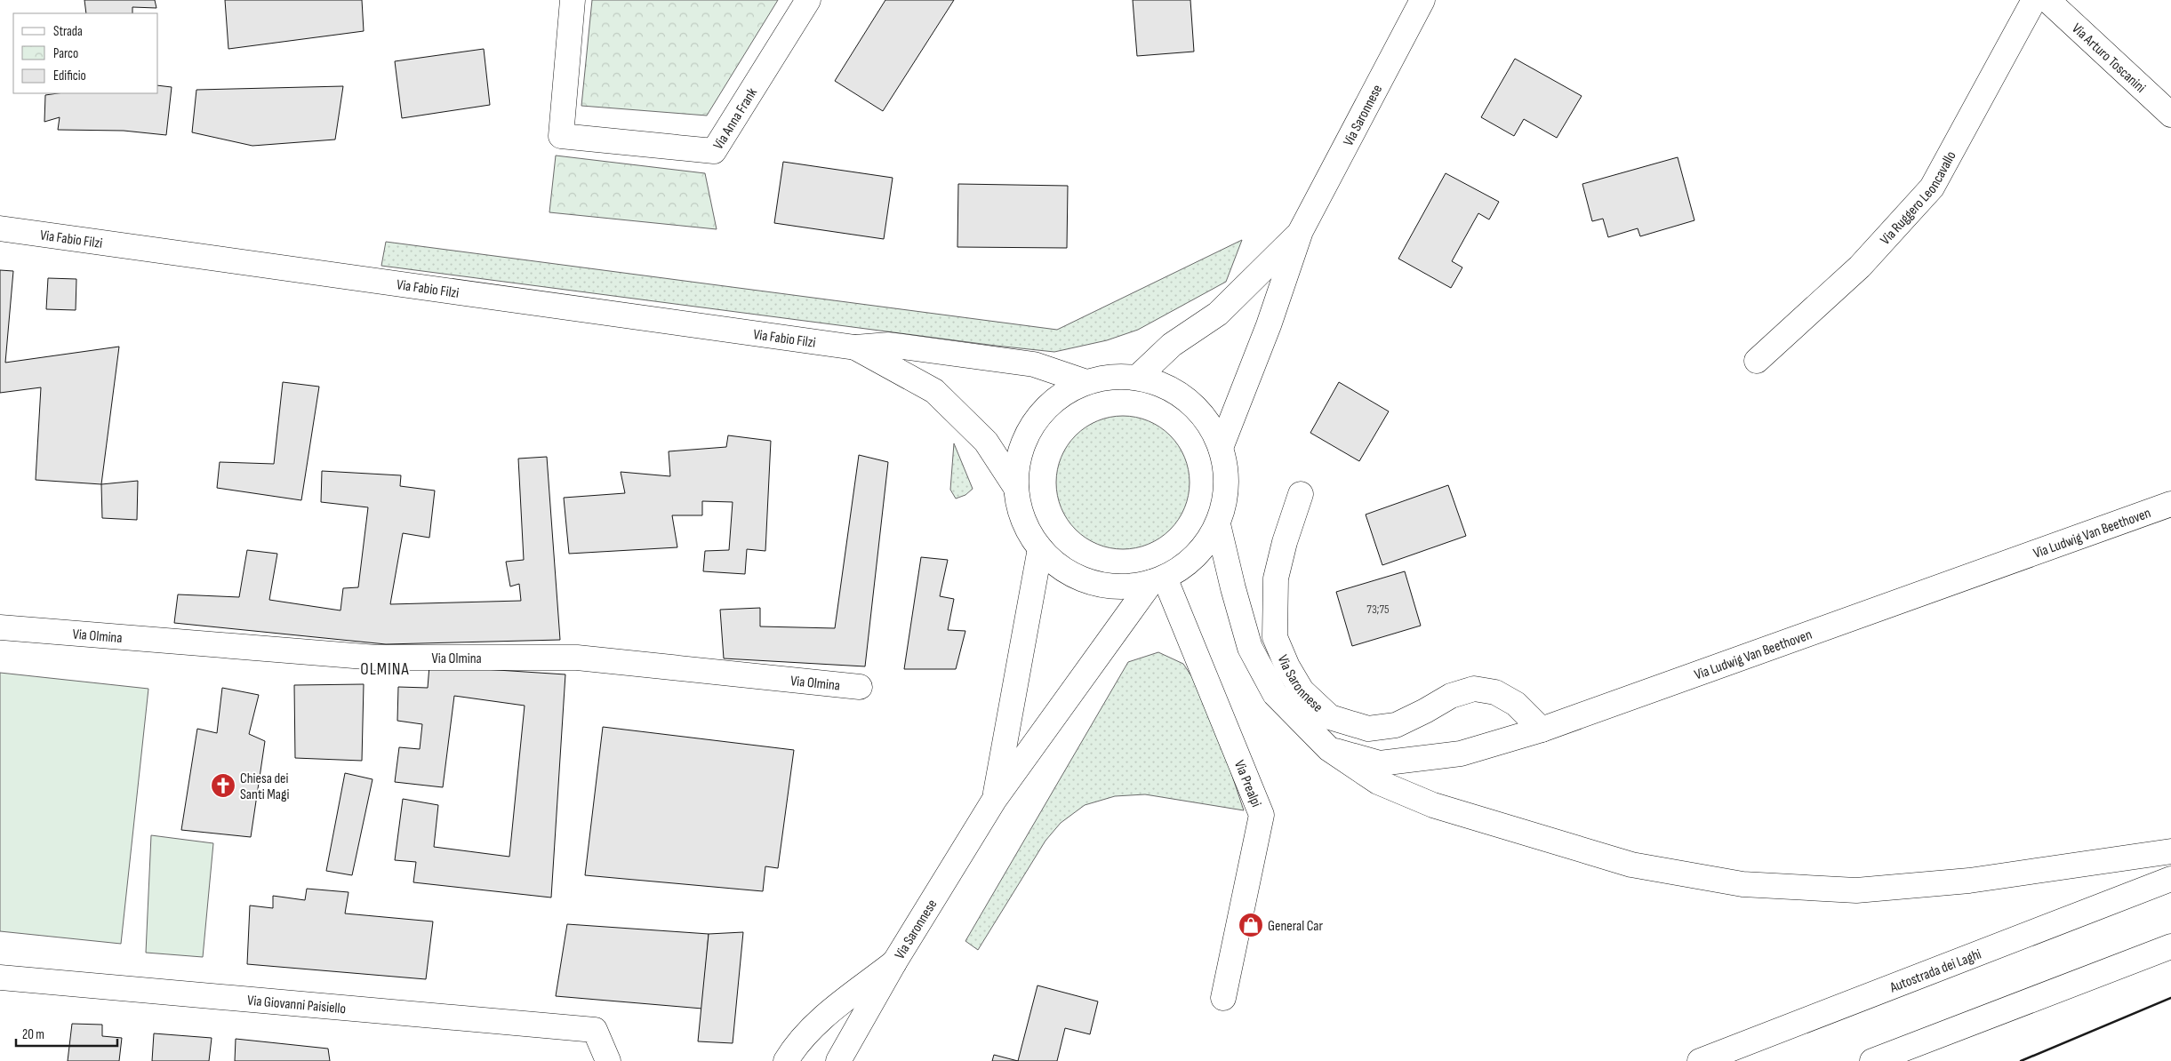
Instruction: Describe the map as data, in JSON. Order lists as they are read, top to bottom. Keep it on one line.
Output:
{"streets":{"main road":["Via Arturo Toscanini","Via Saronnese","Via Anna Frank","Via Ruggero Leoncavallo","Via Fabio Filzi","Via Ludwig Van Beethoven","Via Olmina","Via Prealpi","Autostrada dei Laghi","Via Giovanni Paisiello"]},"crossings":[["Via Saronnese","Via Fabio Filzi"],["Via Saronnese","Via Ludwig Van Beethoven"],["Via Saronnese","Via Prealpi"]],"districts":["OLMINA"],"places":{"church":["Chiesa dei Santi Magi"],"shop":["General Car"]},"house_numbers":["73;75"],"legend":["Strada","Parco","Edificio"],"scale_bar":"20 m"}
